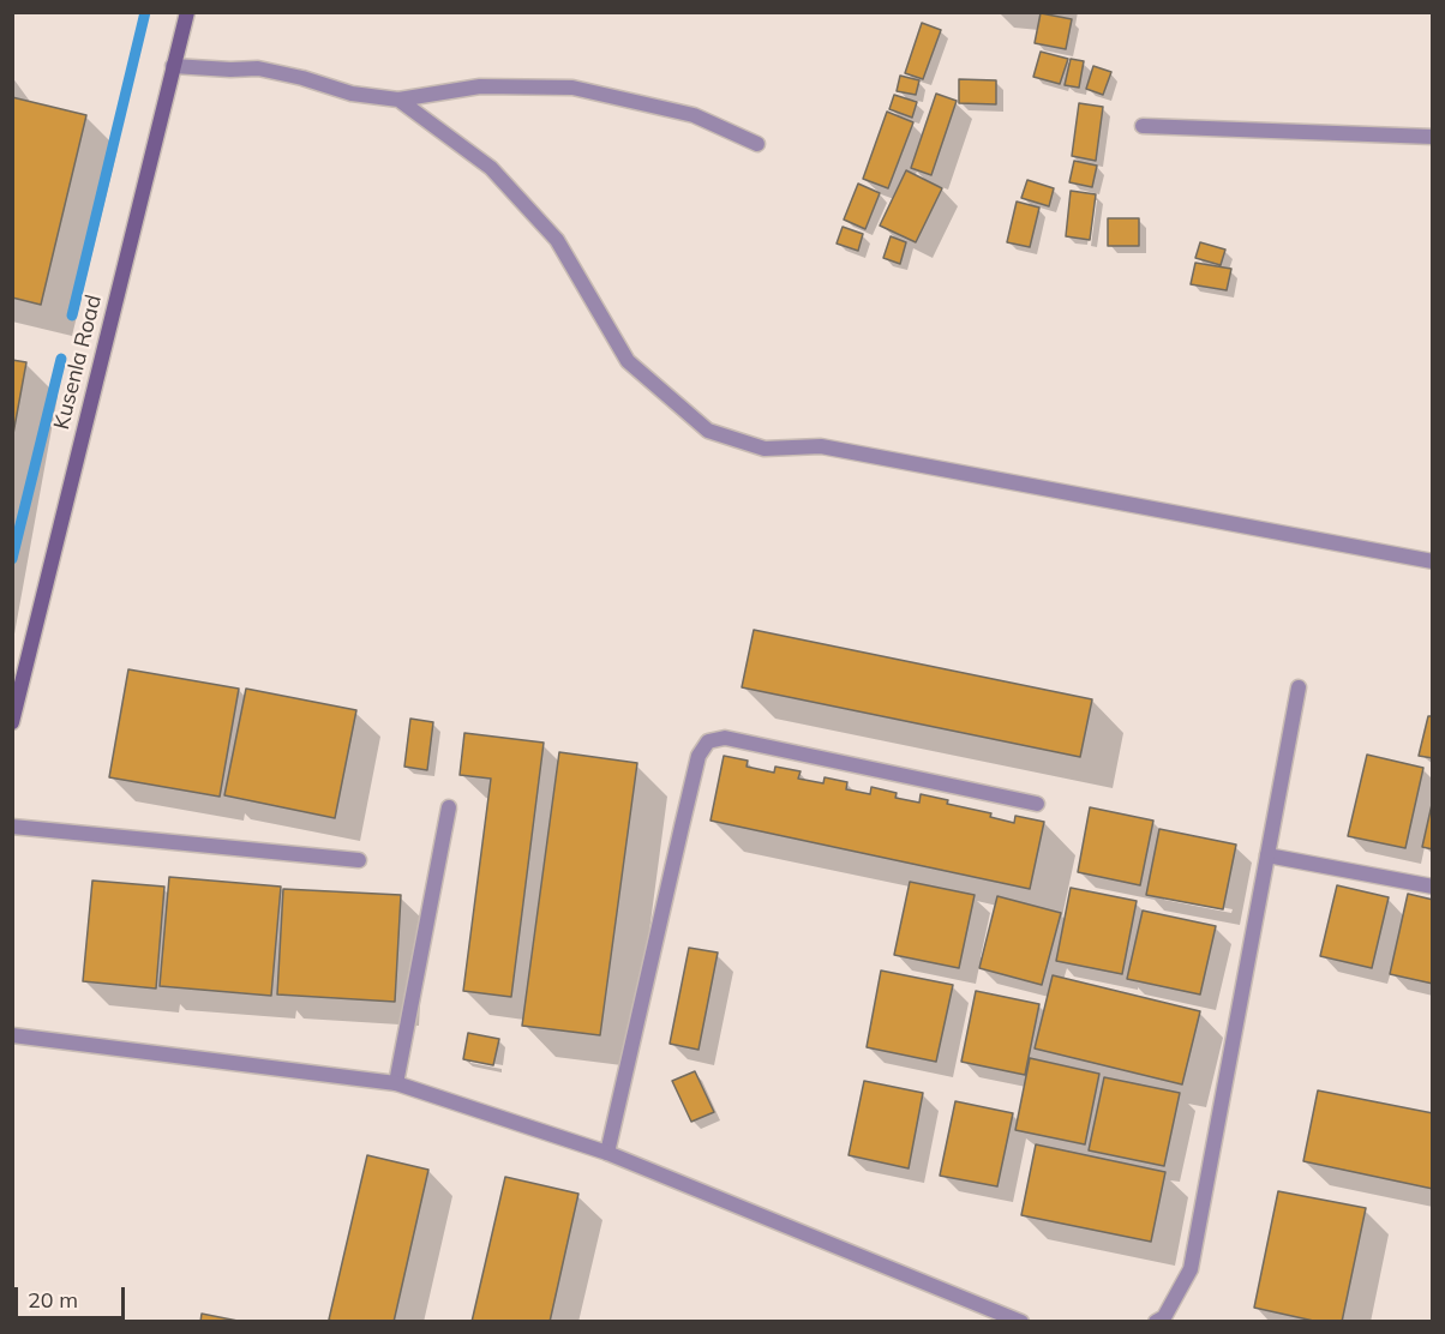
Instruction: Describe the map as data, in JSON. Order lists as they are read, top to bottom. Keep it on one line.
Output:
{"streets":{"main road":["Kusenla Road"]},"scale_bar":"20 m"}
